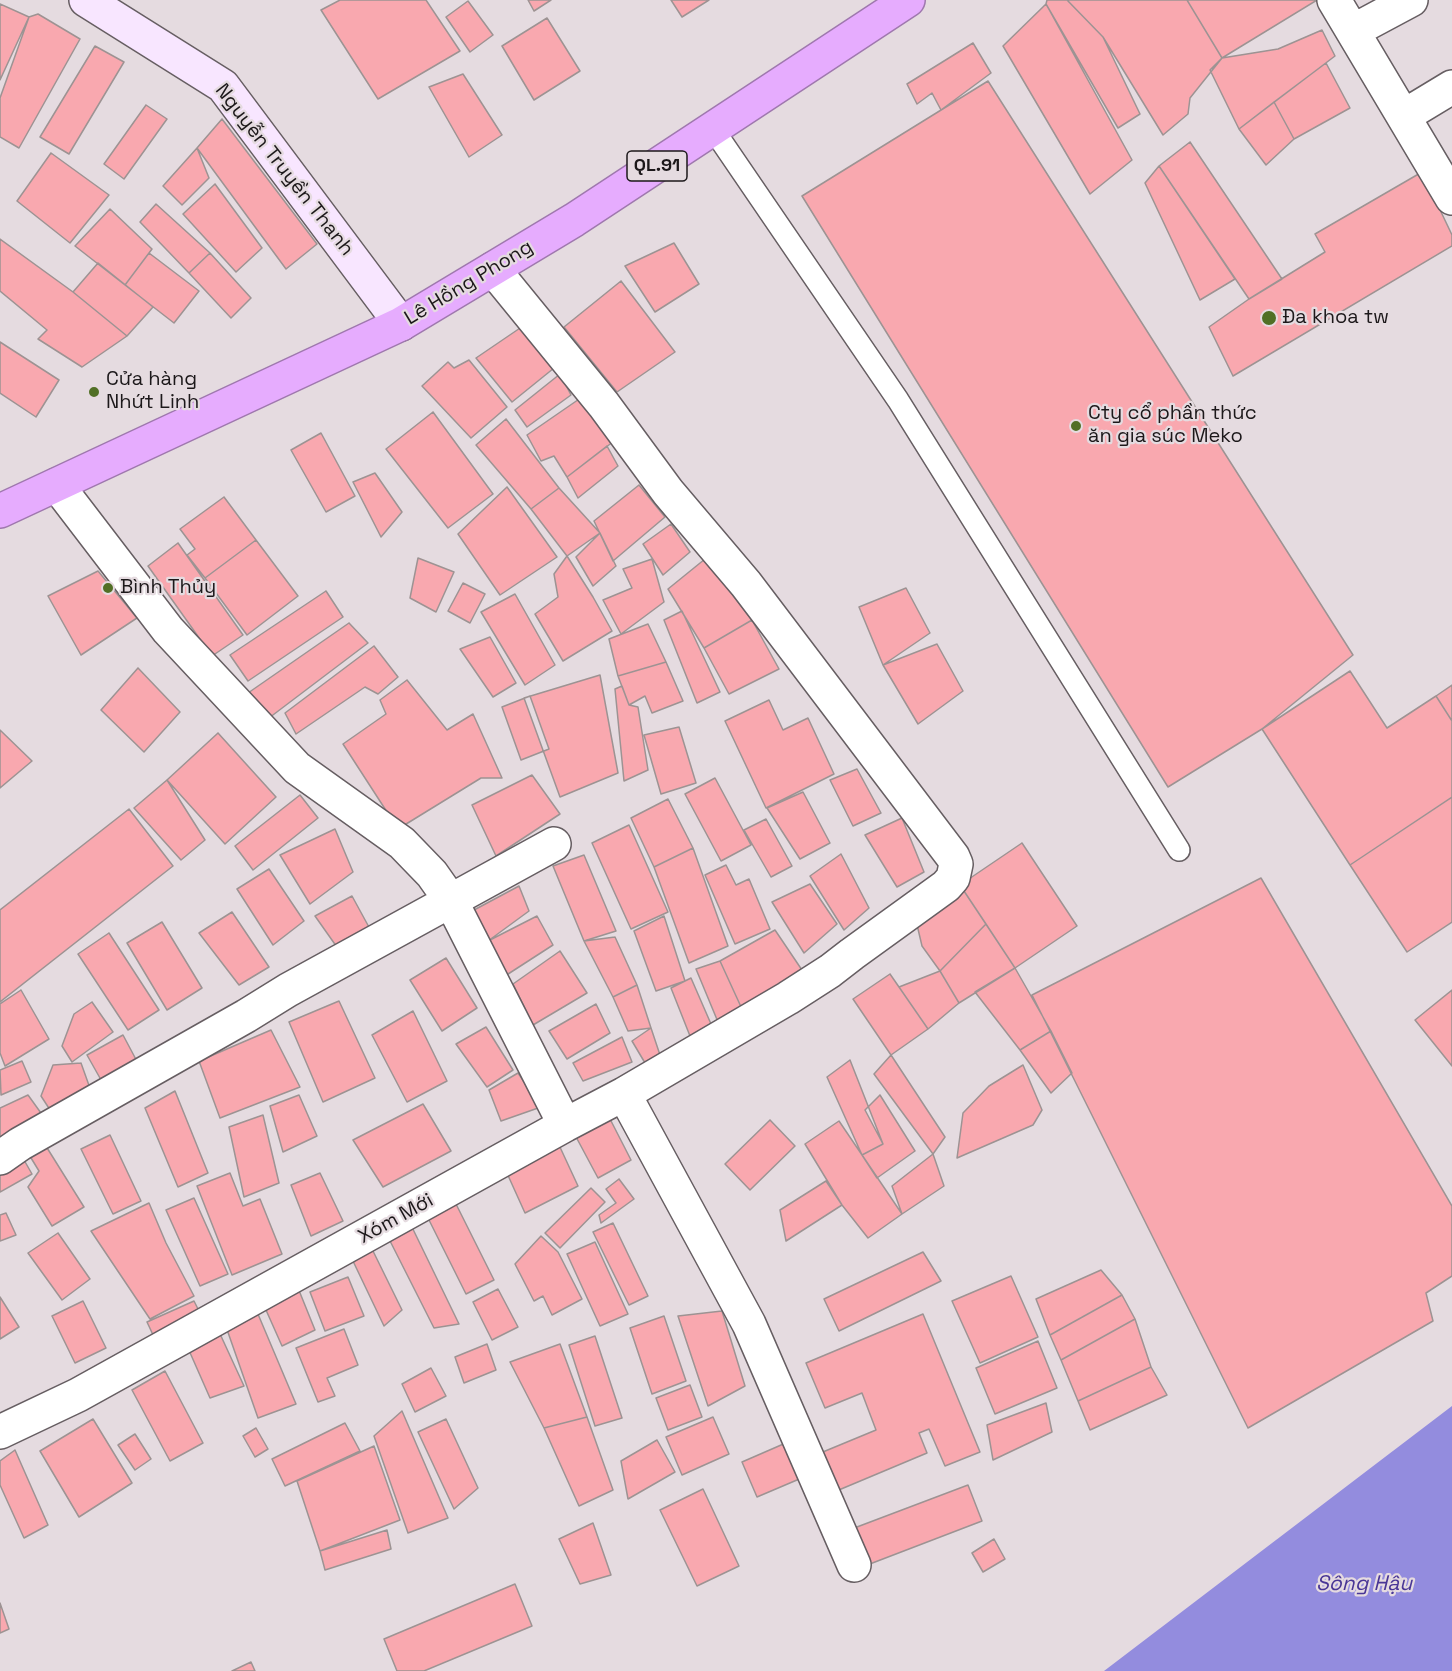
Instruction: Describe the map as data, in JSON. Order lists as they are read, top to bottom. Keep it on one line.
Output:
{"streets":{"highway":["QL.91","Lê Hồng Phong"],"street":["Nguyễn Truyền Thanh","Xóm Mới"]},"crossings":[["Nguyễn Truyền Thanh","Lê Hồng Phong"],["Lê Hồng Phong","Xóm Mới"]],"water":["Sông Hậu"],"places":["Đa khoa tw","Cửa hàng Nhứt Linh","Cty cổ phần thức ăn gia súc Meko","Bình Thủy"]}
